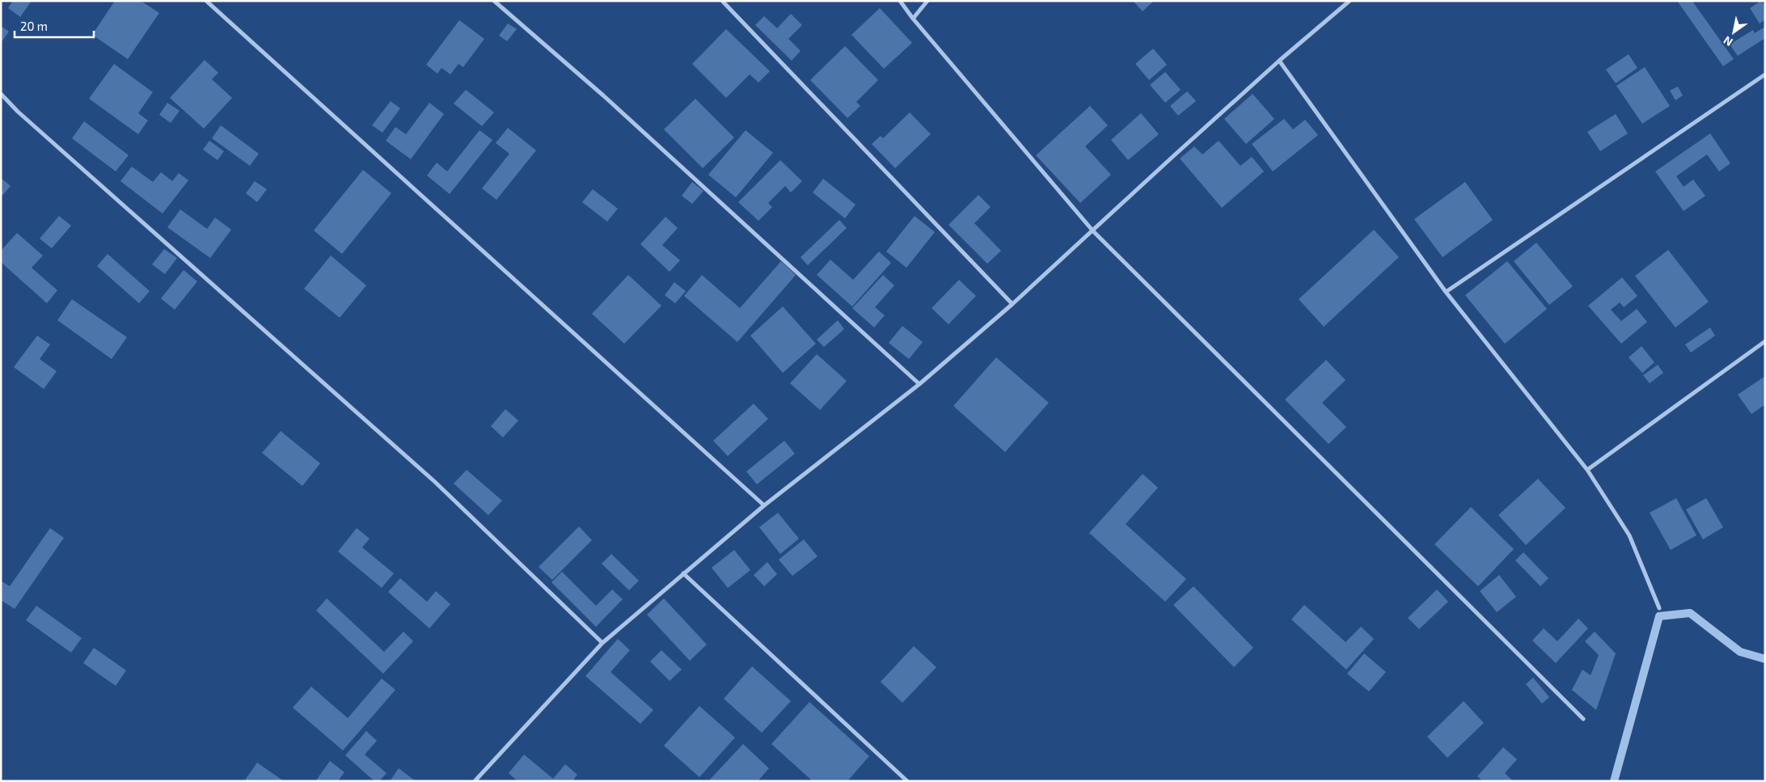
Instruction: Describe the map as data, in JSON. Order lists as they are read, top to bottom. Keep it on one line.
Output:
{"scale_bar":"20 m","north":"bottom left"}
